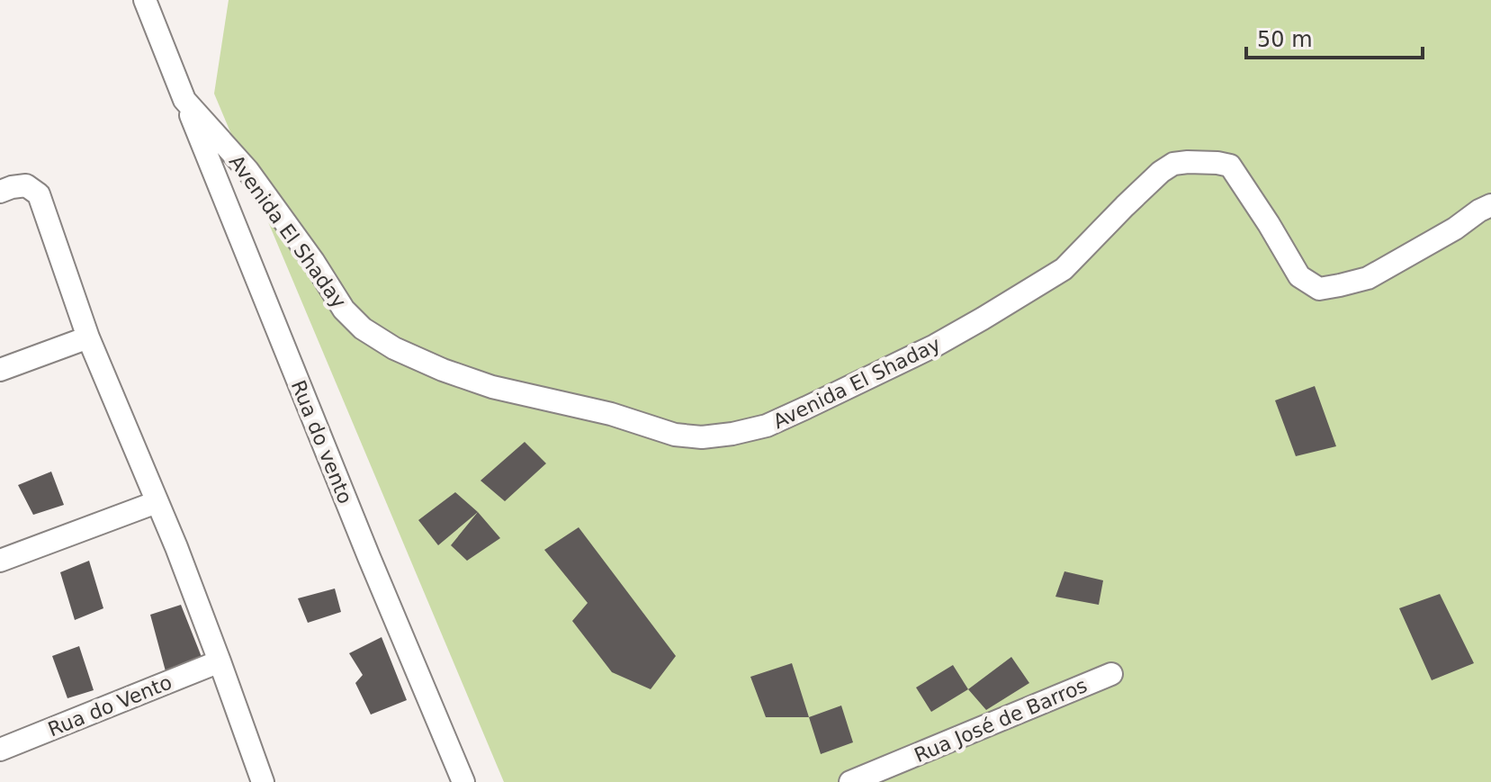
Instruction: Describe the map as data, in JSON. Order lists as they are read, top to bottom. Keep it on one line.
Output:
{"streets":{"street":["Avenida El Shaday","Rua do vento","Rua do Vento","Rua José de Barros"]},"crossings":[["Avenida El Shaday","Rua do vento"]],"scale_bar":"50 m"}
